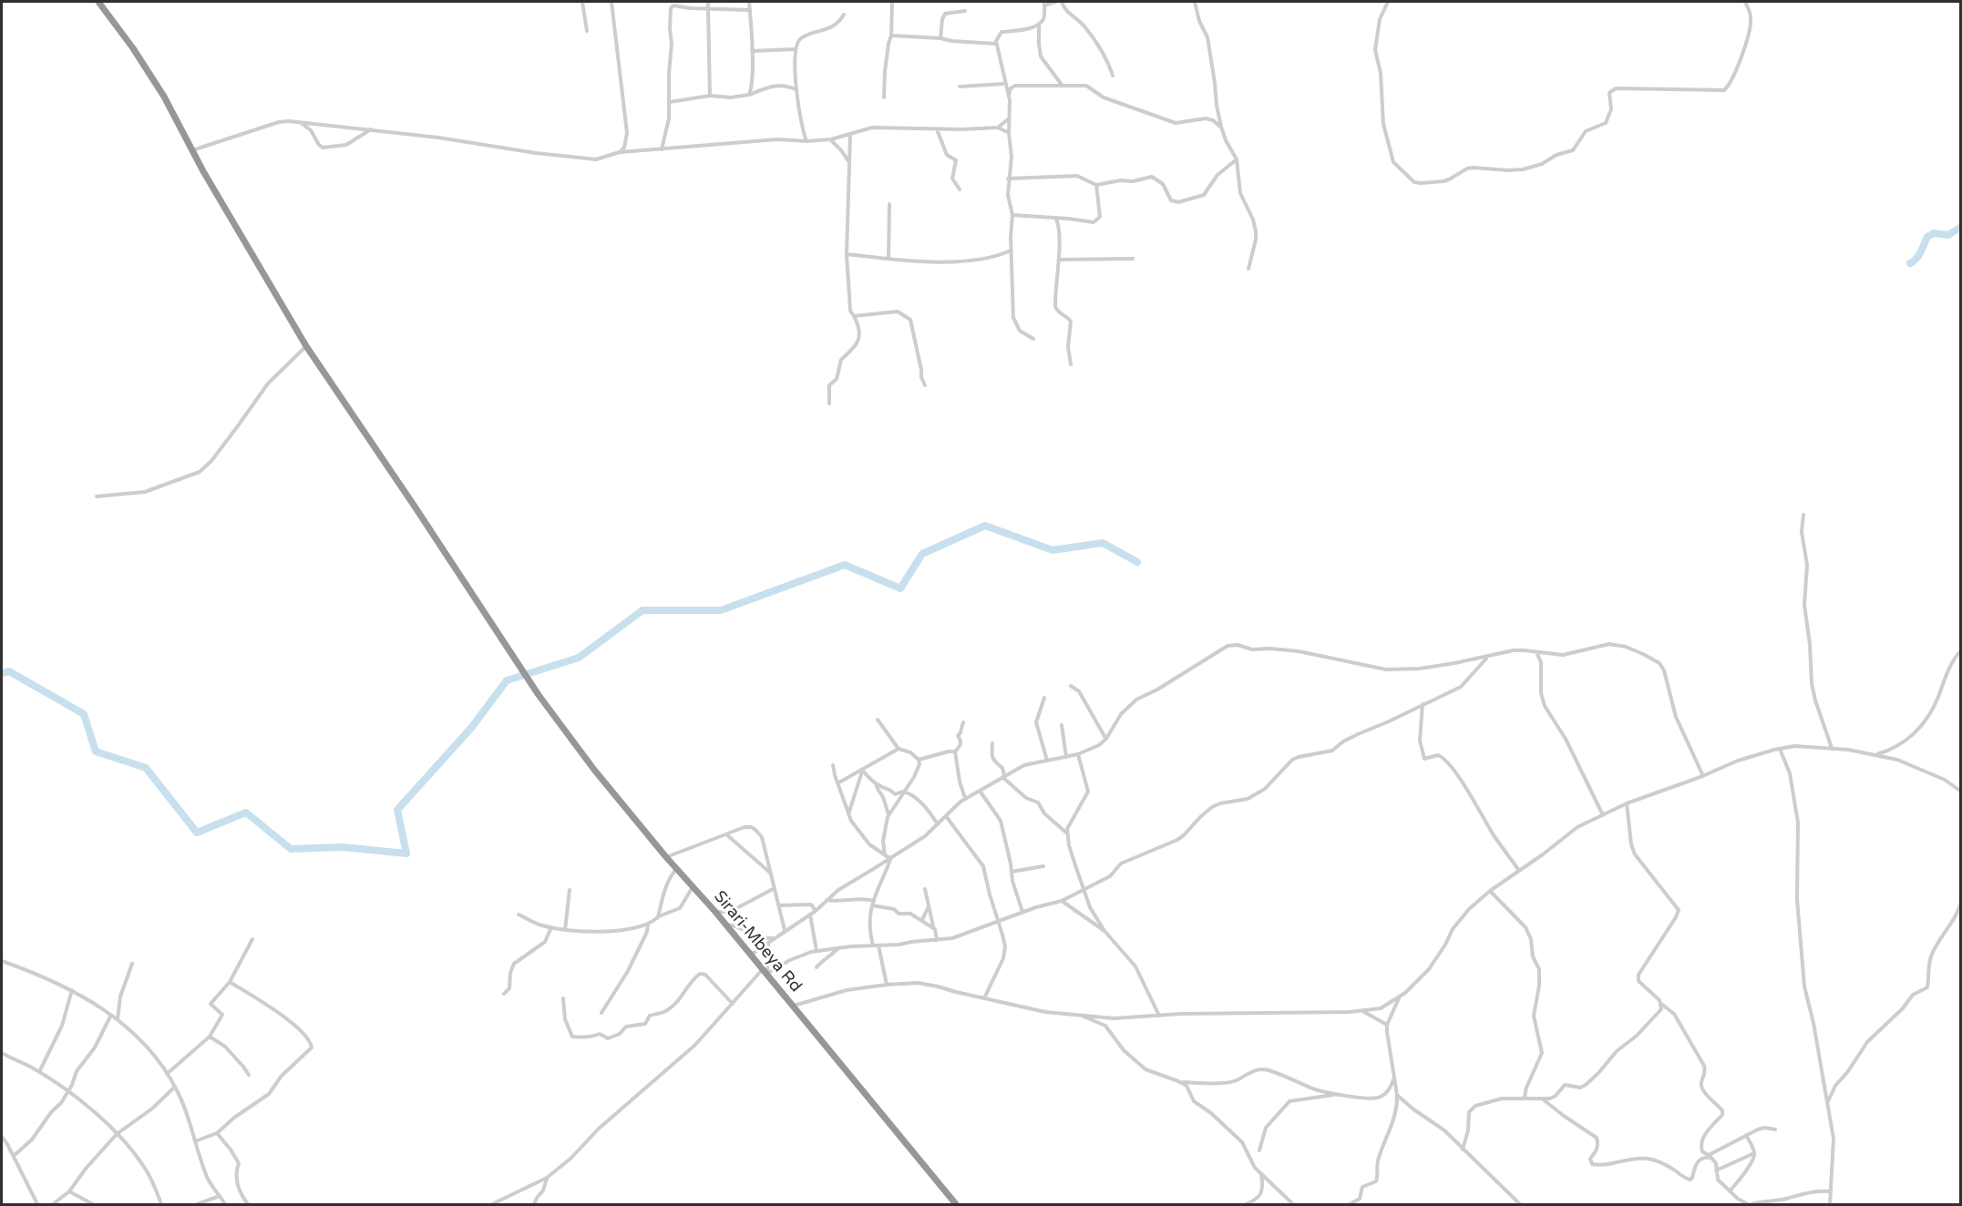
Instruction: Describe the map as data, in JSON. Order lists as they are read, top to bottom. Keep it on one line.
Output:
{"streets":{"highway":["Sirari-Mbeya Rd"]}}
